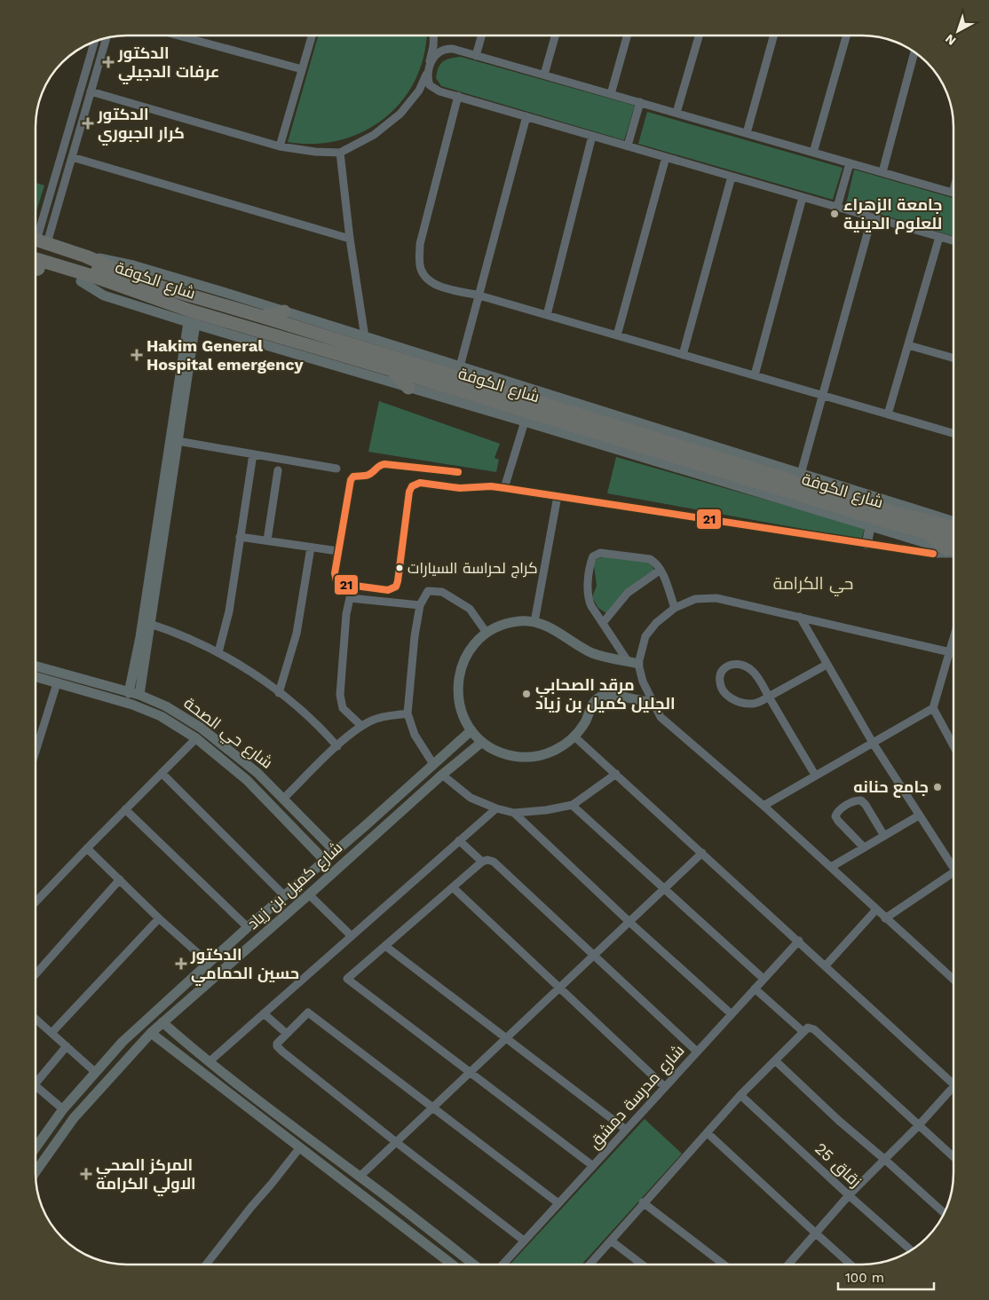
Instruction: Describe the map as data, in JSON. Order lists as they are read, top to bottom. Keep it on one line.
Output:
{"streets":{"highway":["شارع الكوفة"],"main road":["شارع حي الصحة","شارع كميل بن زياد"],"street":["شارع مدرسة دمشق","زقاق 25"]},"crossings":[["شارع حي الصحة","شارع كميل بن زياد"]],"districts":["حي الكرامة"],"places":{"health":["الدكتور عرفات الدجيلي","الدكتور كرار الجبوري","Hakim General Hospital emergency","الدكتور حسين الحمامي","المركز الصحي الاولي الكرامة"],"other":["جامعة الزهراء للعلوم الدينية","كراج لحراسة السيارات","مرقد الصحابي الجليل كميل بن زياد","جامع حنانه"]},"lines":["transit line 21"],"scale_bar":"100 m","north":"bottom left"}
